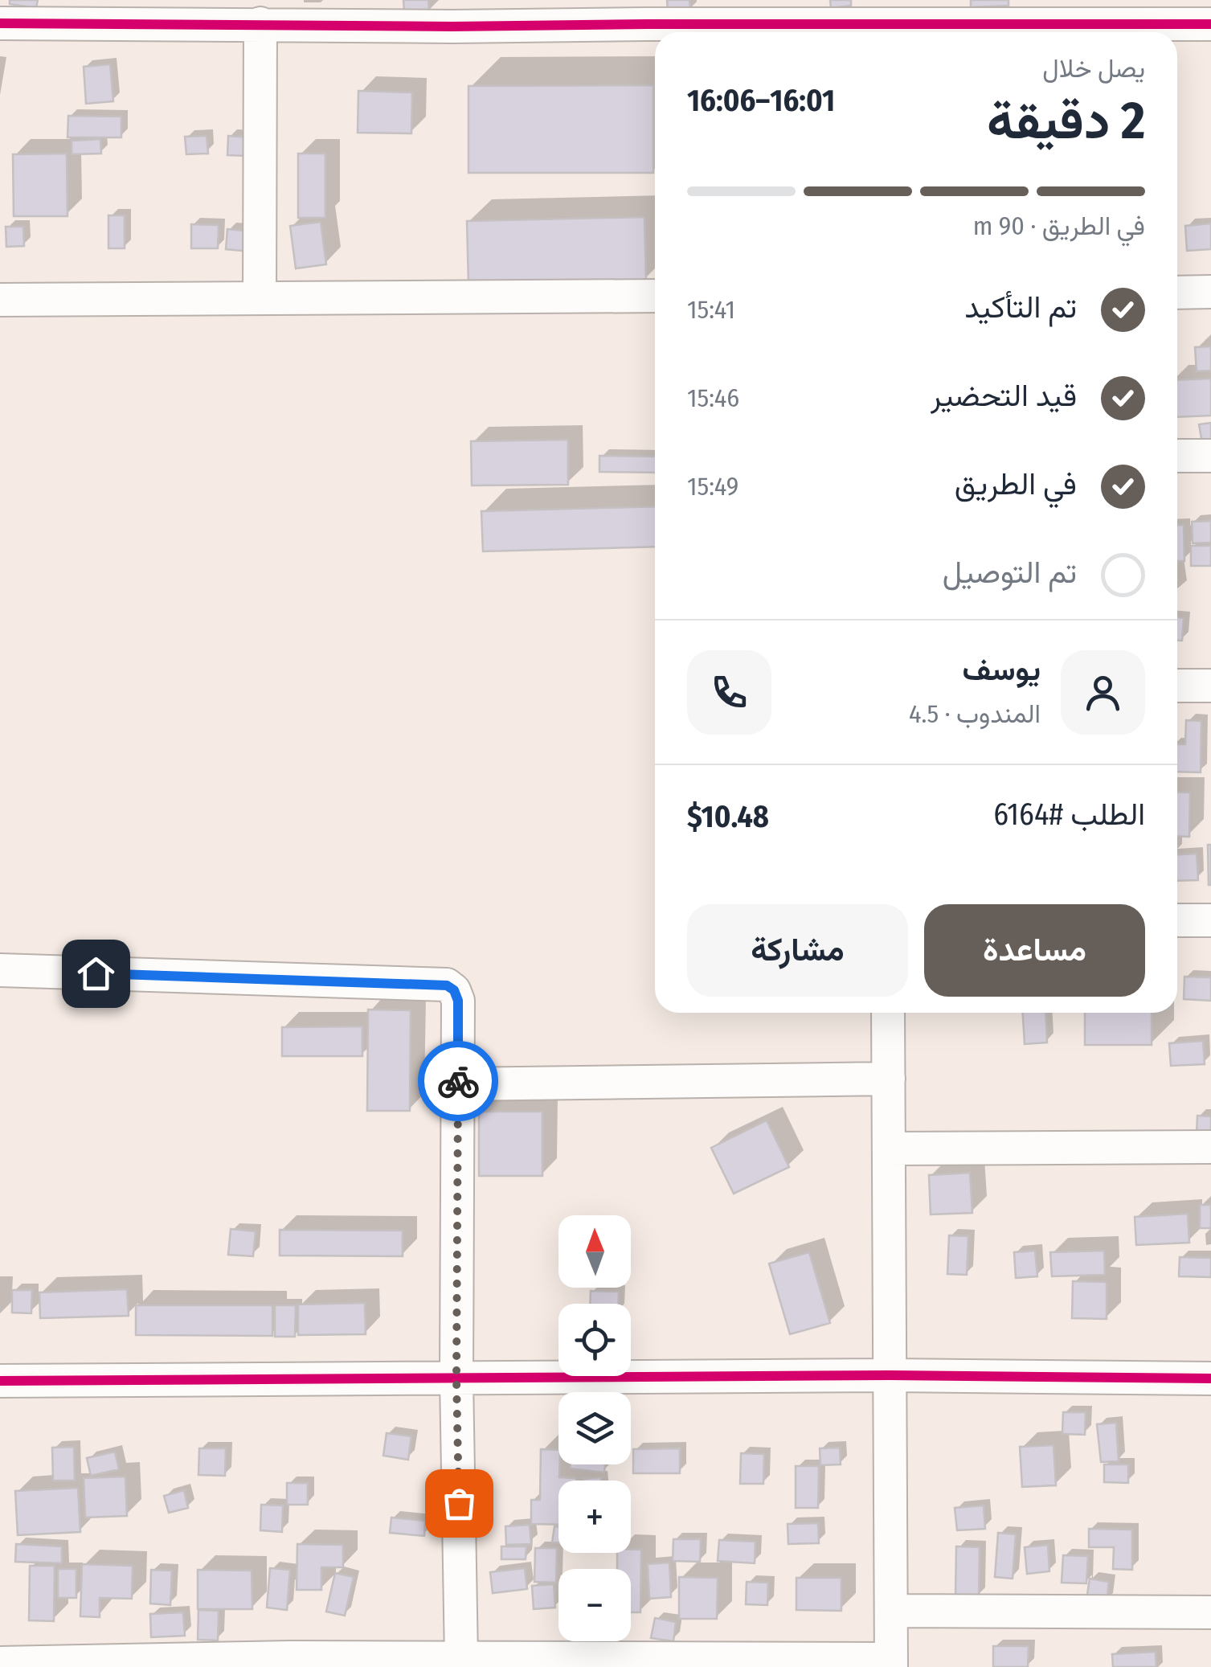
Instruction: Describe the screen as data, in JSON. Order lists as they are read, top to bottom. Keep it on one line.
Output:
{"north":"top","page":{"heading":["2 دقيقة","يصل خلال","16:01–16:06"],"panel":["يوسف","المندوب · 4.5","الطلب #6164","$10.48"],"bar":"في الطريق · 90 m","list":[["تم التأكيد","15:41"],["قيد التحضير","15:46"],["في الطريق","15:49"],"تم التوصيل"],"buttons":["مساعدة","مشاركة"],"map_buttons":["+","−"]}}
